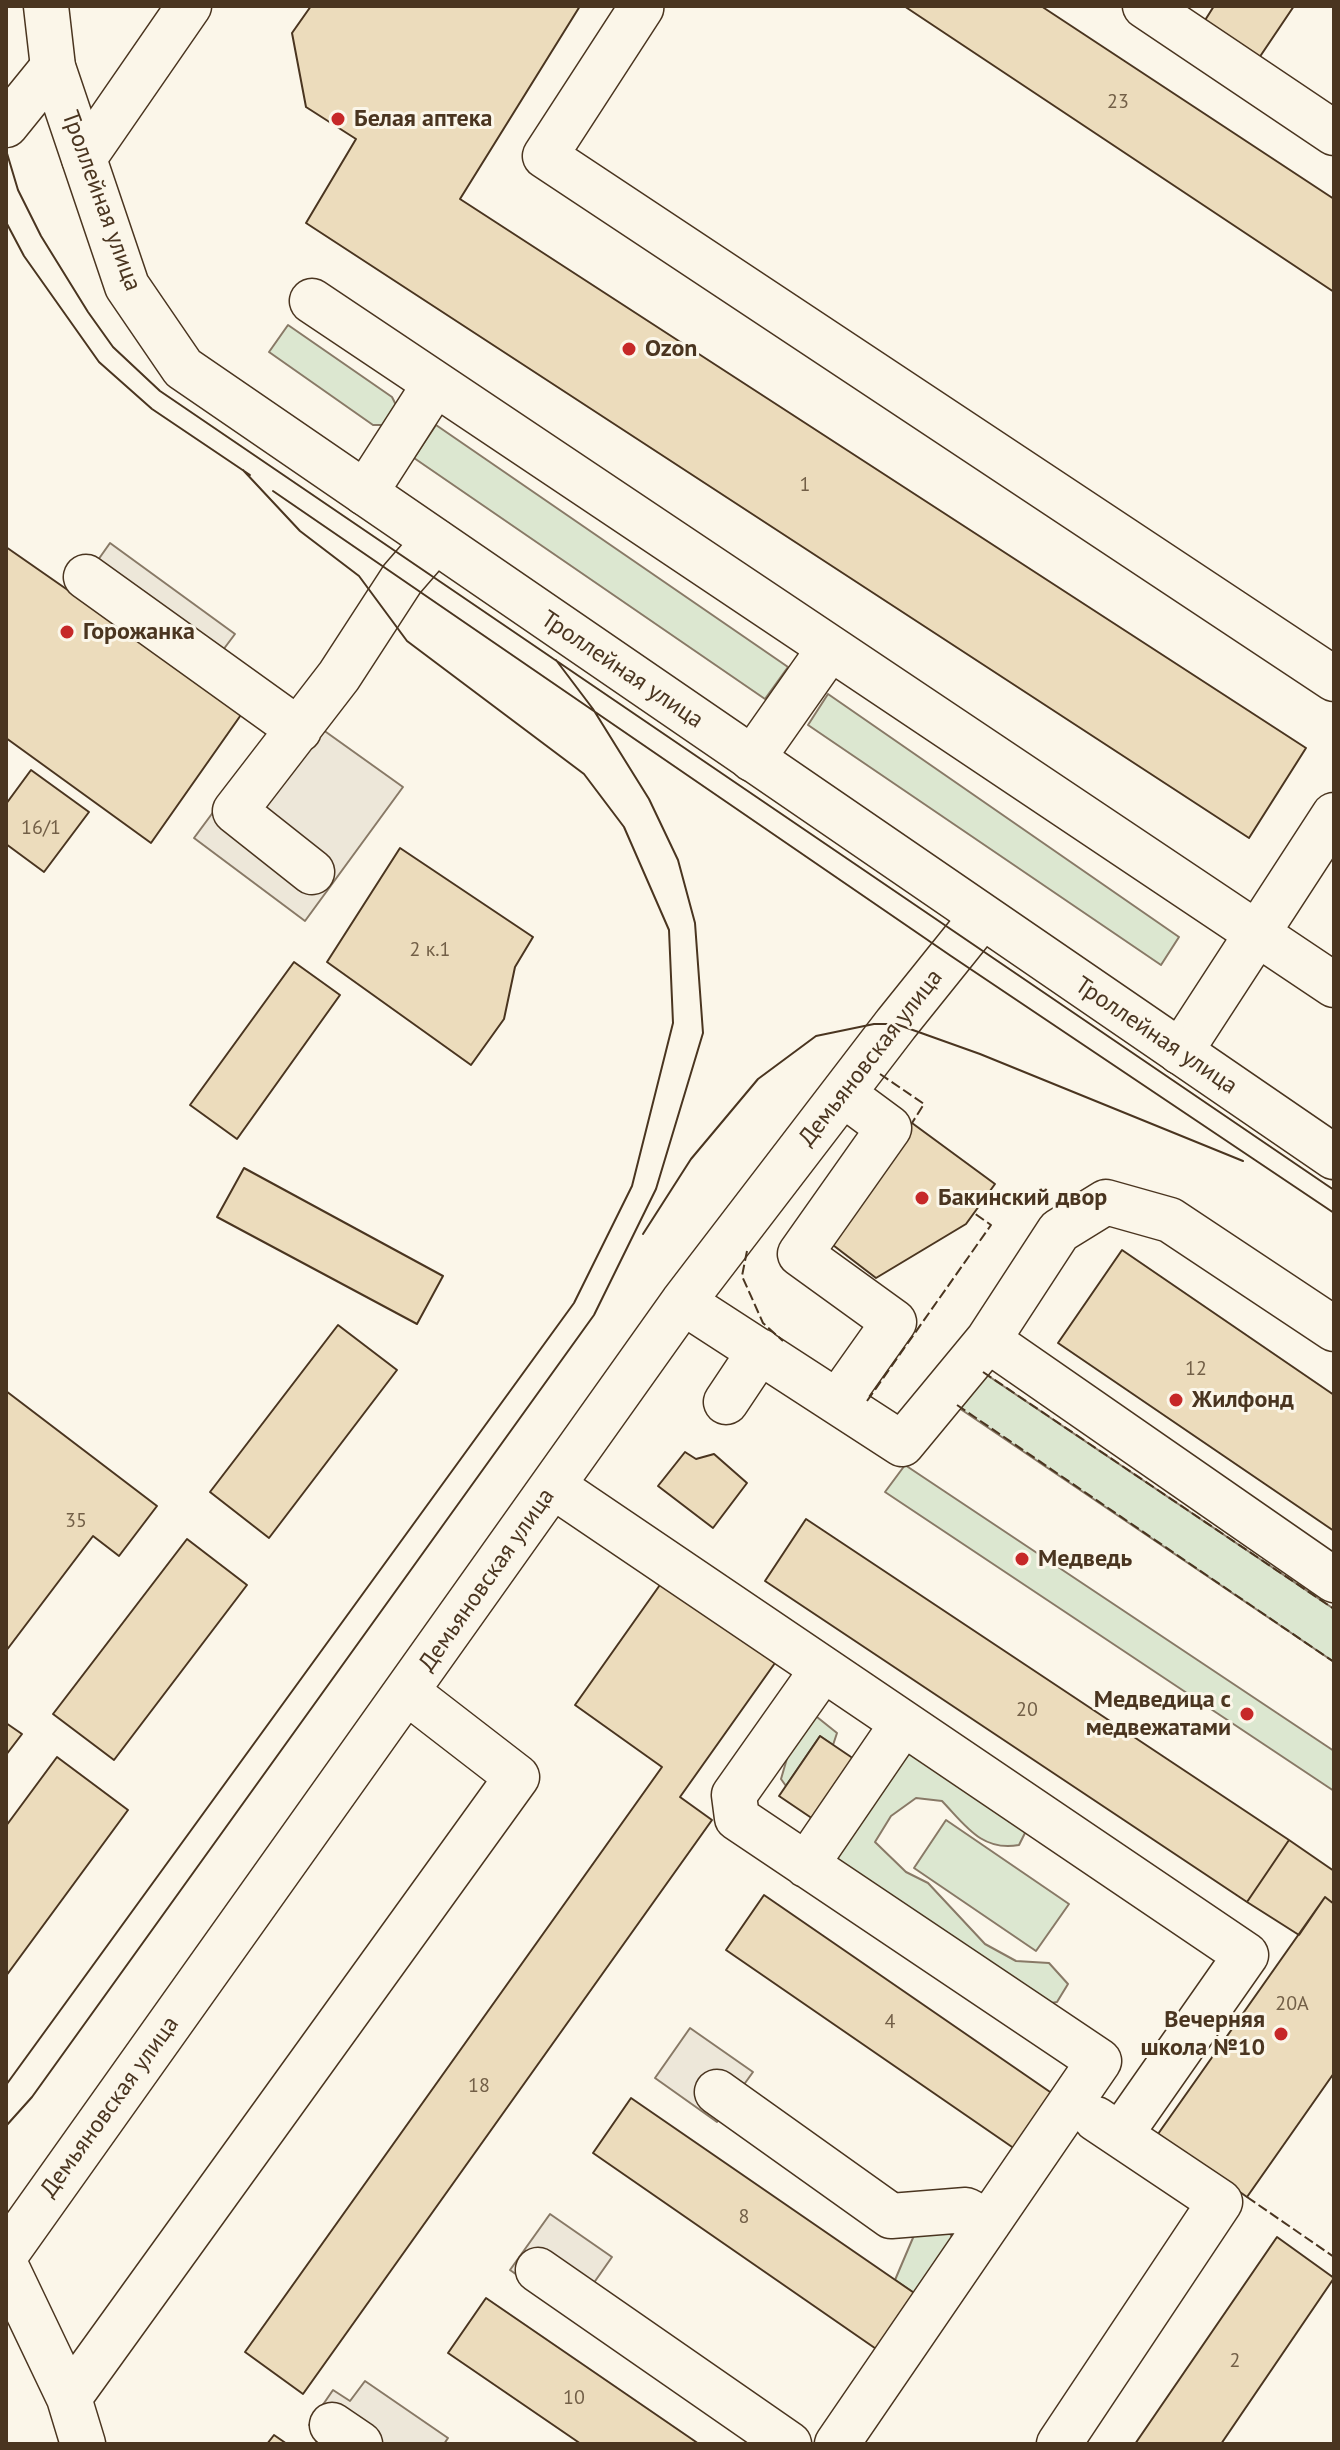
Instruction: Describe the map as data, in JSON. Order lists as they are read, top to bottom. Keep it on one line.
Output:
{"streets":{"street":["Троллейная улица","Демьяновская улица"]},"crossings":[["Троллейная улица","Демьяновская улица"]],"places":["Белая аптека","Ozon","Горожанка","Бакинский двор","Жилфонд","Медведь","Медведица с медвежатами","Вечерняя школа №10"],"house_numbers":["23","1","16/1","2 к.1","12","35","20","20А","4","18","8","2","10"]}
